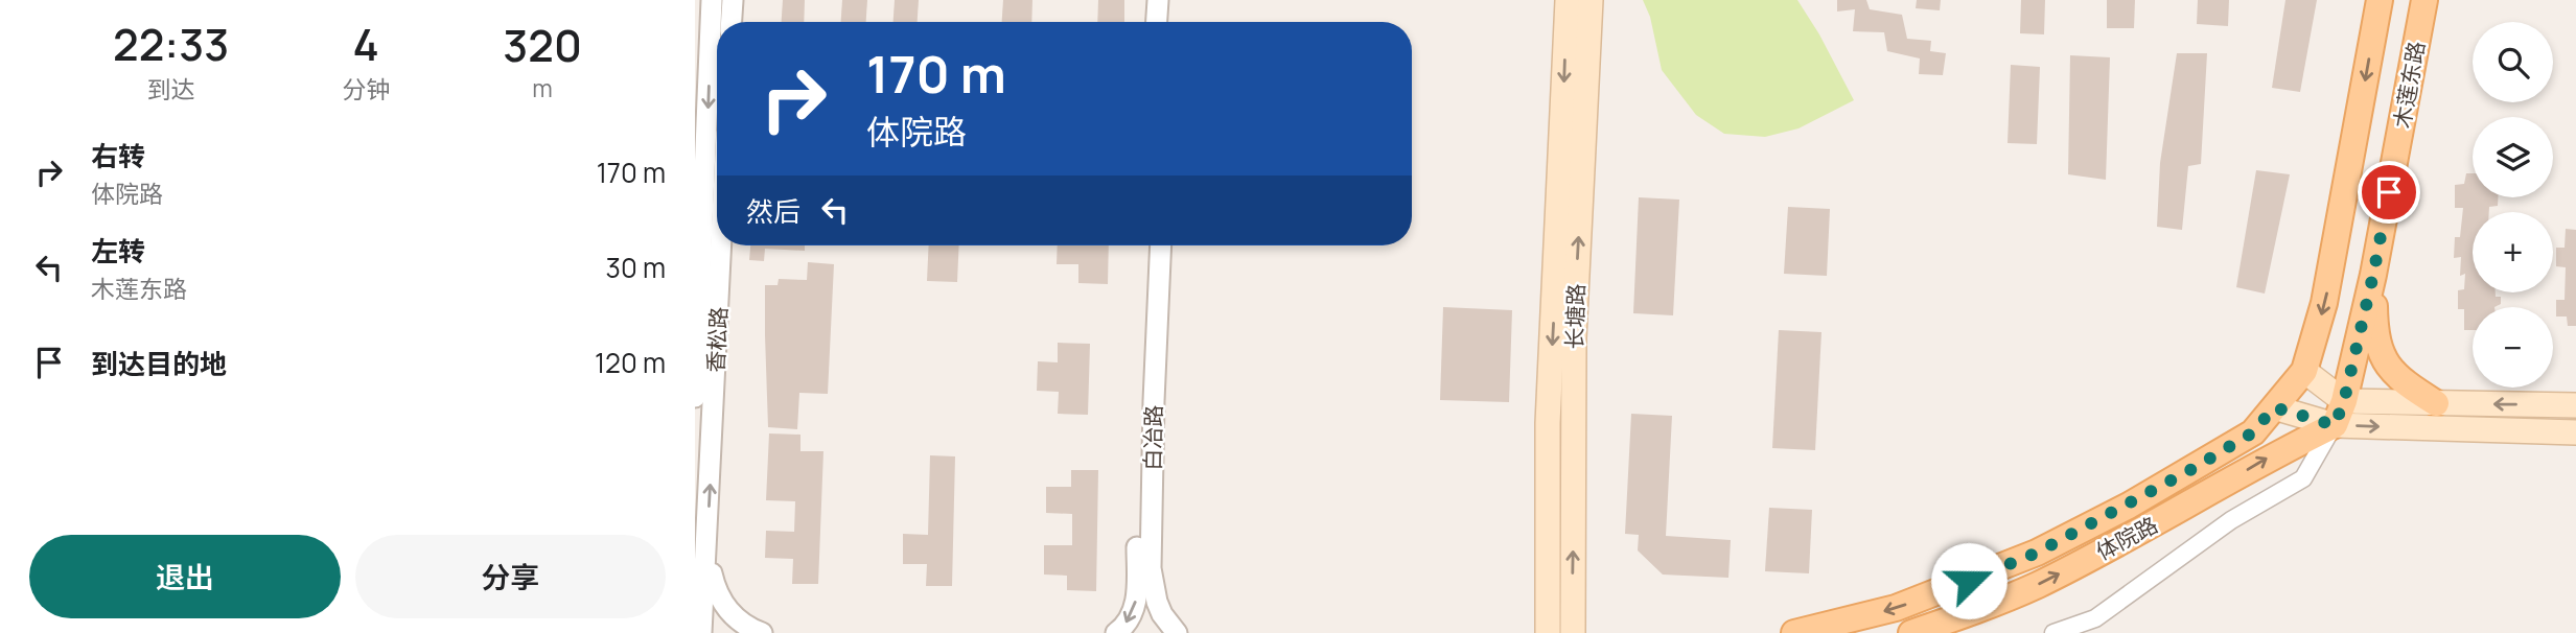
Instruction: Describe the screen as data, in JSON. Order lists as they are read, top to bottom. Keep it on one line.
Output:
{"streets":{"main road":["木莲东路","长塘路","体院路"],"street":["香松路","白冶路"]},"crossings":[["木莲东路","体院路"]],"page":{"eta":["22:33","到达","4","分钟","320","m"],"map_buttons":["+","−"],"turn":["170 m","体院路"],"list":[{"name":"右转","note":"体院路","value":"170 m"},{"name":"左转","note":"木莲东路","value":"30 m"},{"name":"到达目的地","value":"120 m"}],"then":"然后","buttons":["退出","分享"]}}
